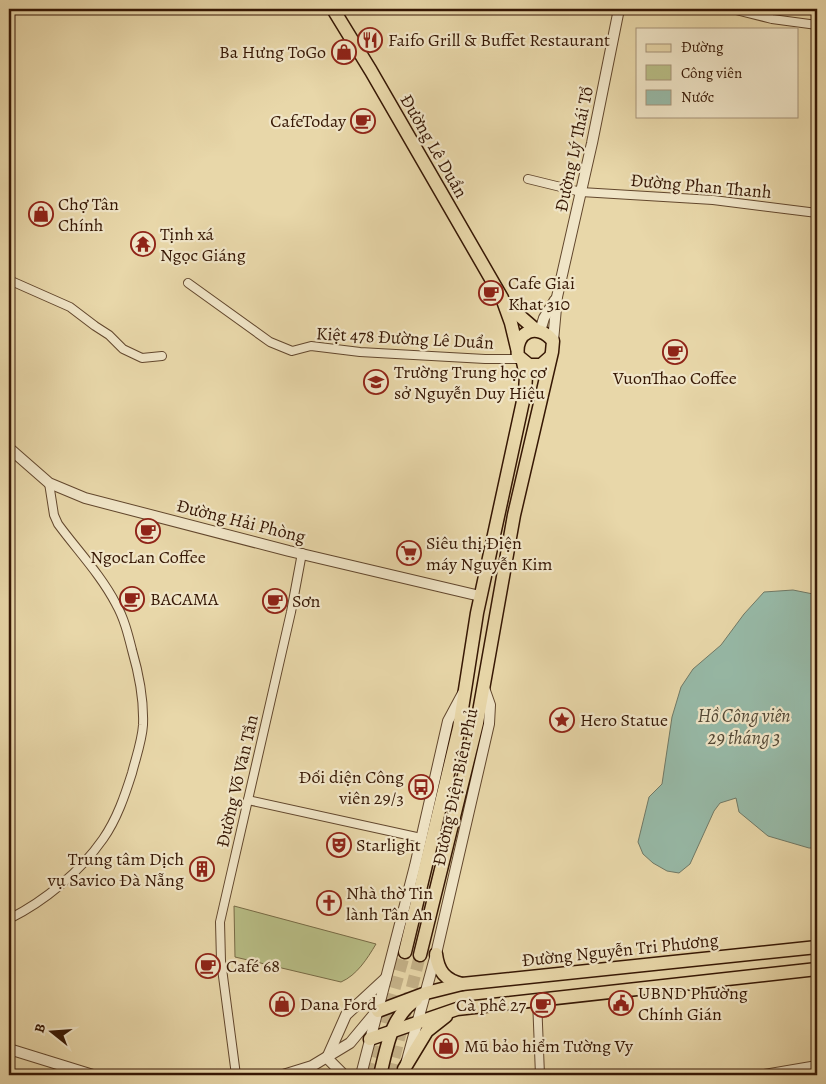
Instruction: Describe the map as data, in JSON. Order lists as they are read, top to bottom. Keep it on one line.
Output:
{"streets":{"main road":["Đường Lê Duẩn","Đường Điện Biên Phủ","Đường Nguyễn Tri Phương"],"street":["Đường Lý Thái Tổ","Đường Phan Thanh","Kiệt 478 Đường Lê Duẩn","Đường Hải Phòng","Đường Võ Văn Tần"]},"crossings":[["Đường Lê Duẩn","Đường Lý Thái Tổ"],["Đường Lê Duẩn","Kiệt 478 Đường Lê Duẩn"],["Đường Lê Duẩn","Đường Điện Biên Phủ"],["Đường Lý Thái Tổ","Đường Phan Thanh"],["Đường Lý Thái Tổ","Kiệt 478 Đường Lê Duẩn"],["Đường Lý Thái Tổ","Đường Điện Biên Phủ"],["Kiệt 478 Đường Lê Duẩn","Đường Điện Biên Phủ"],["Đường Hải Phòng","Đường Võ Văn Tần"],["Đường Hải Phòng","Đường Điện Biên Phủ"],["Đường Điện Biên Phủ","Đường Nguyễn Tri Phương"]],"water":["Hồ Công viên 29 tháng 3"],"places":{"restaurant":["Faifo Grill & Buffet Restaurant"],"shop":["Ba Hưng ToGo","Chợ Tân Chính","Dana Ford","Mũ bảo hiểm Tường Vy"],"cafe":["CafeToday","Cafe Giai Khat 310","VuonThao Coffee","NgocLan Coffee","BACAMA","Sơn","Café 68","Cà phê 27"],"temple":["Tịnh xá Ngọc Giáng"],"school or university":["Trường Trung học cơ sở Nguyễn Duy Hiệu"],"supermarket":["Siêu thị Điện máy Nguyễn Kim"],"place":["Hero Statue"],"bus stop":["Đối diện Công viên 29/3"],"theatre":["Starlight"],"building":["Trung tâm Dịch vụ Savico Đà Nẵng"],"church":["Nhà thờ Tin lành Tân An"],"public building":["UBND Phường Chính Gián"]},"legend":["Đường","Công viên","Nước"],"north":"left"}
